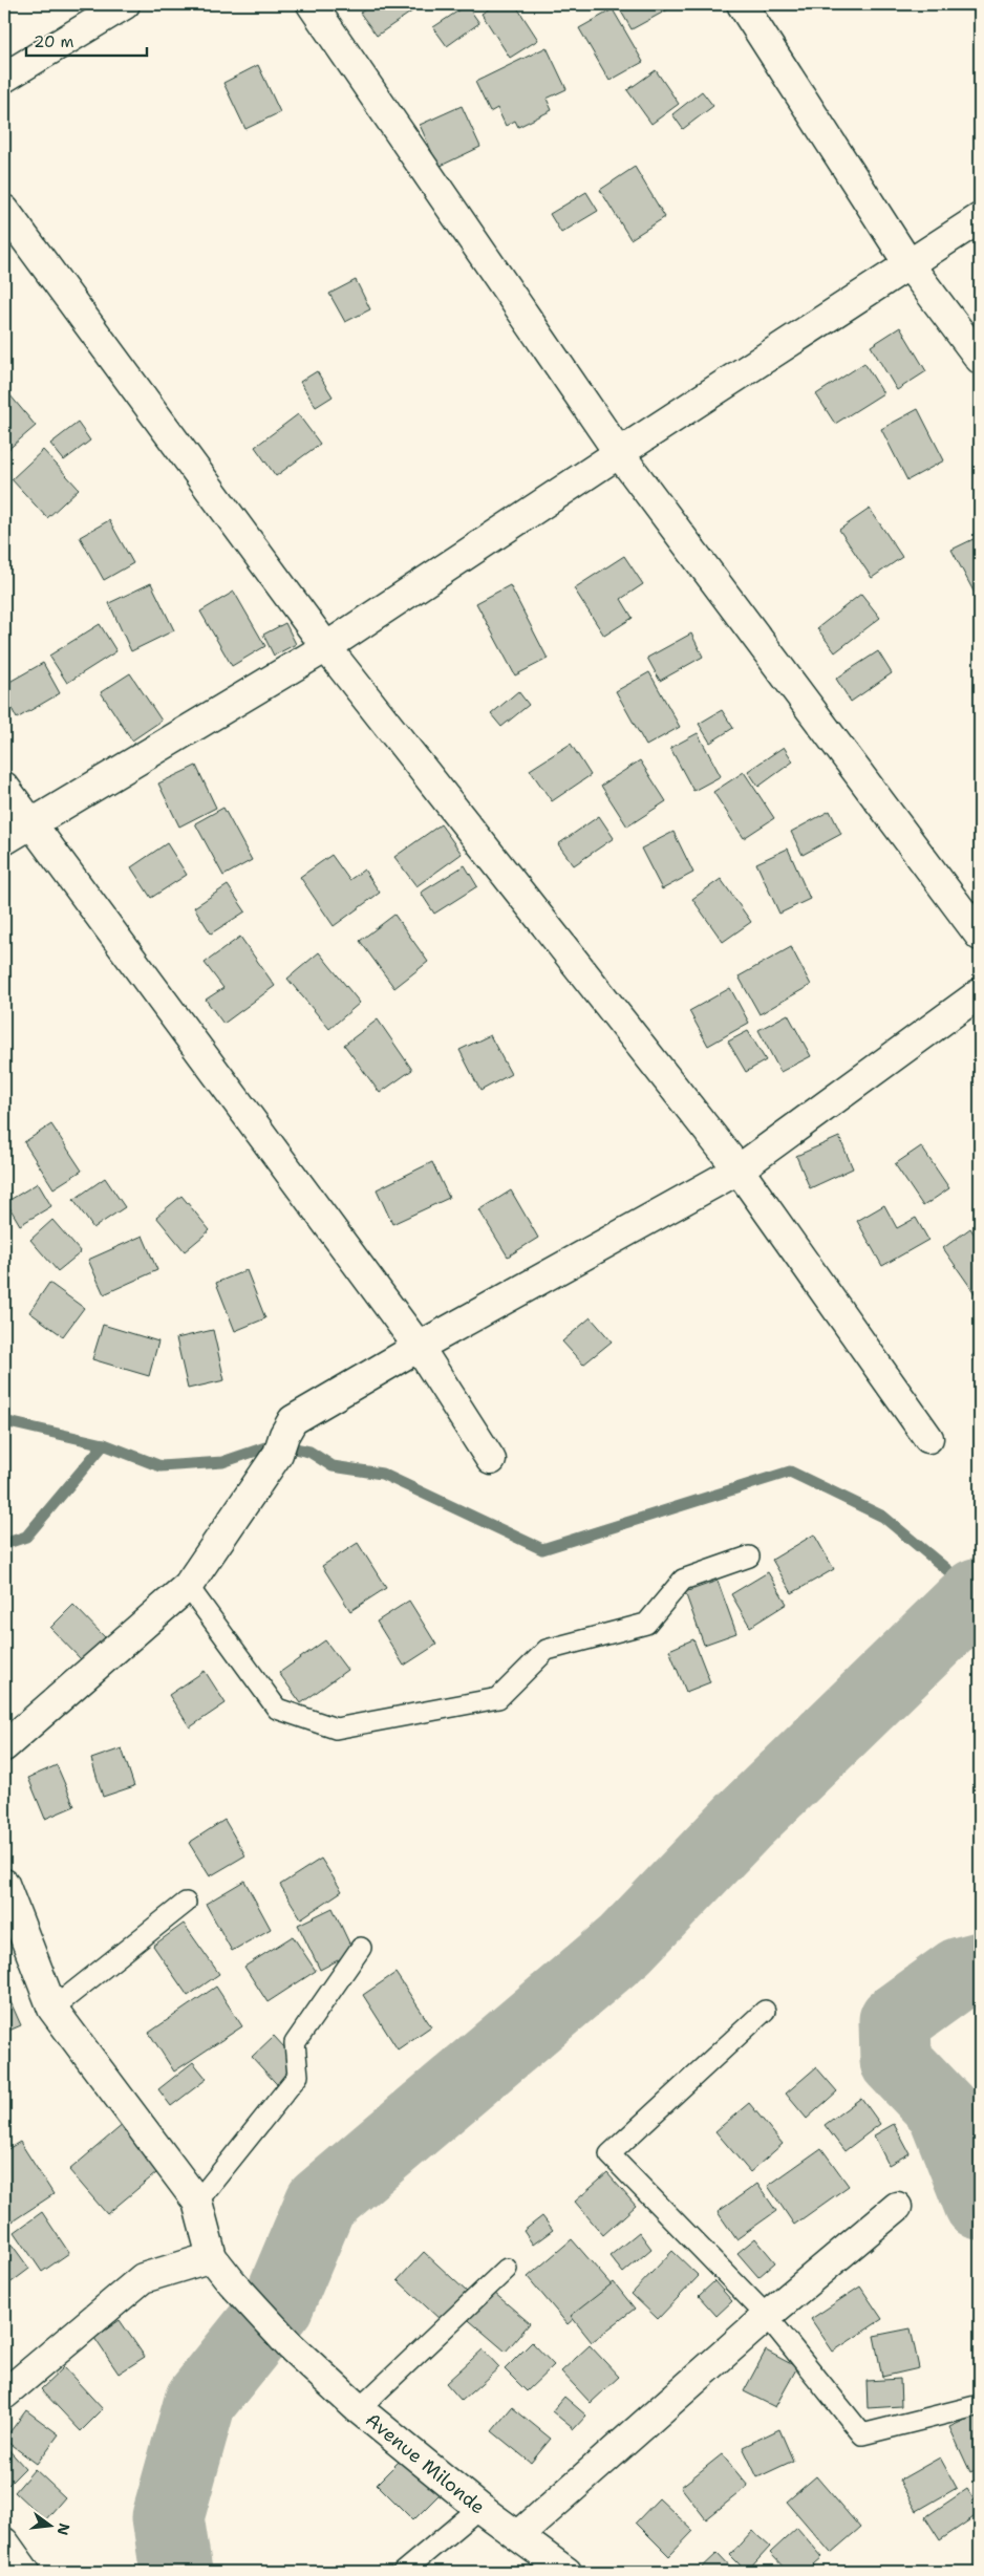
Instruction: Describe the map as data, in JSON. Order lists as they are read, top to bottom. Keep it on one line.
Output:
{"streets":{"street":["Avenue Milonde"]},"scale_bar":"20 m","north":"right"}
